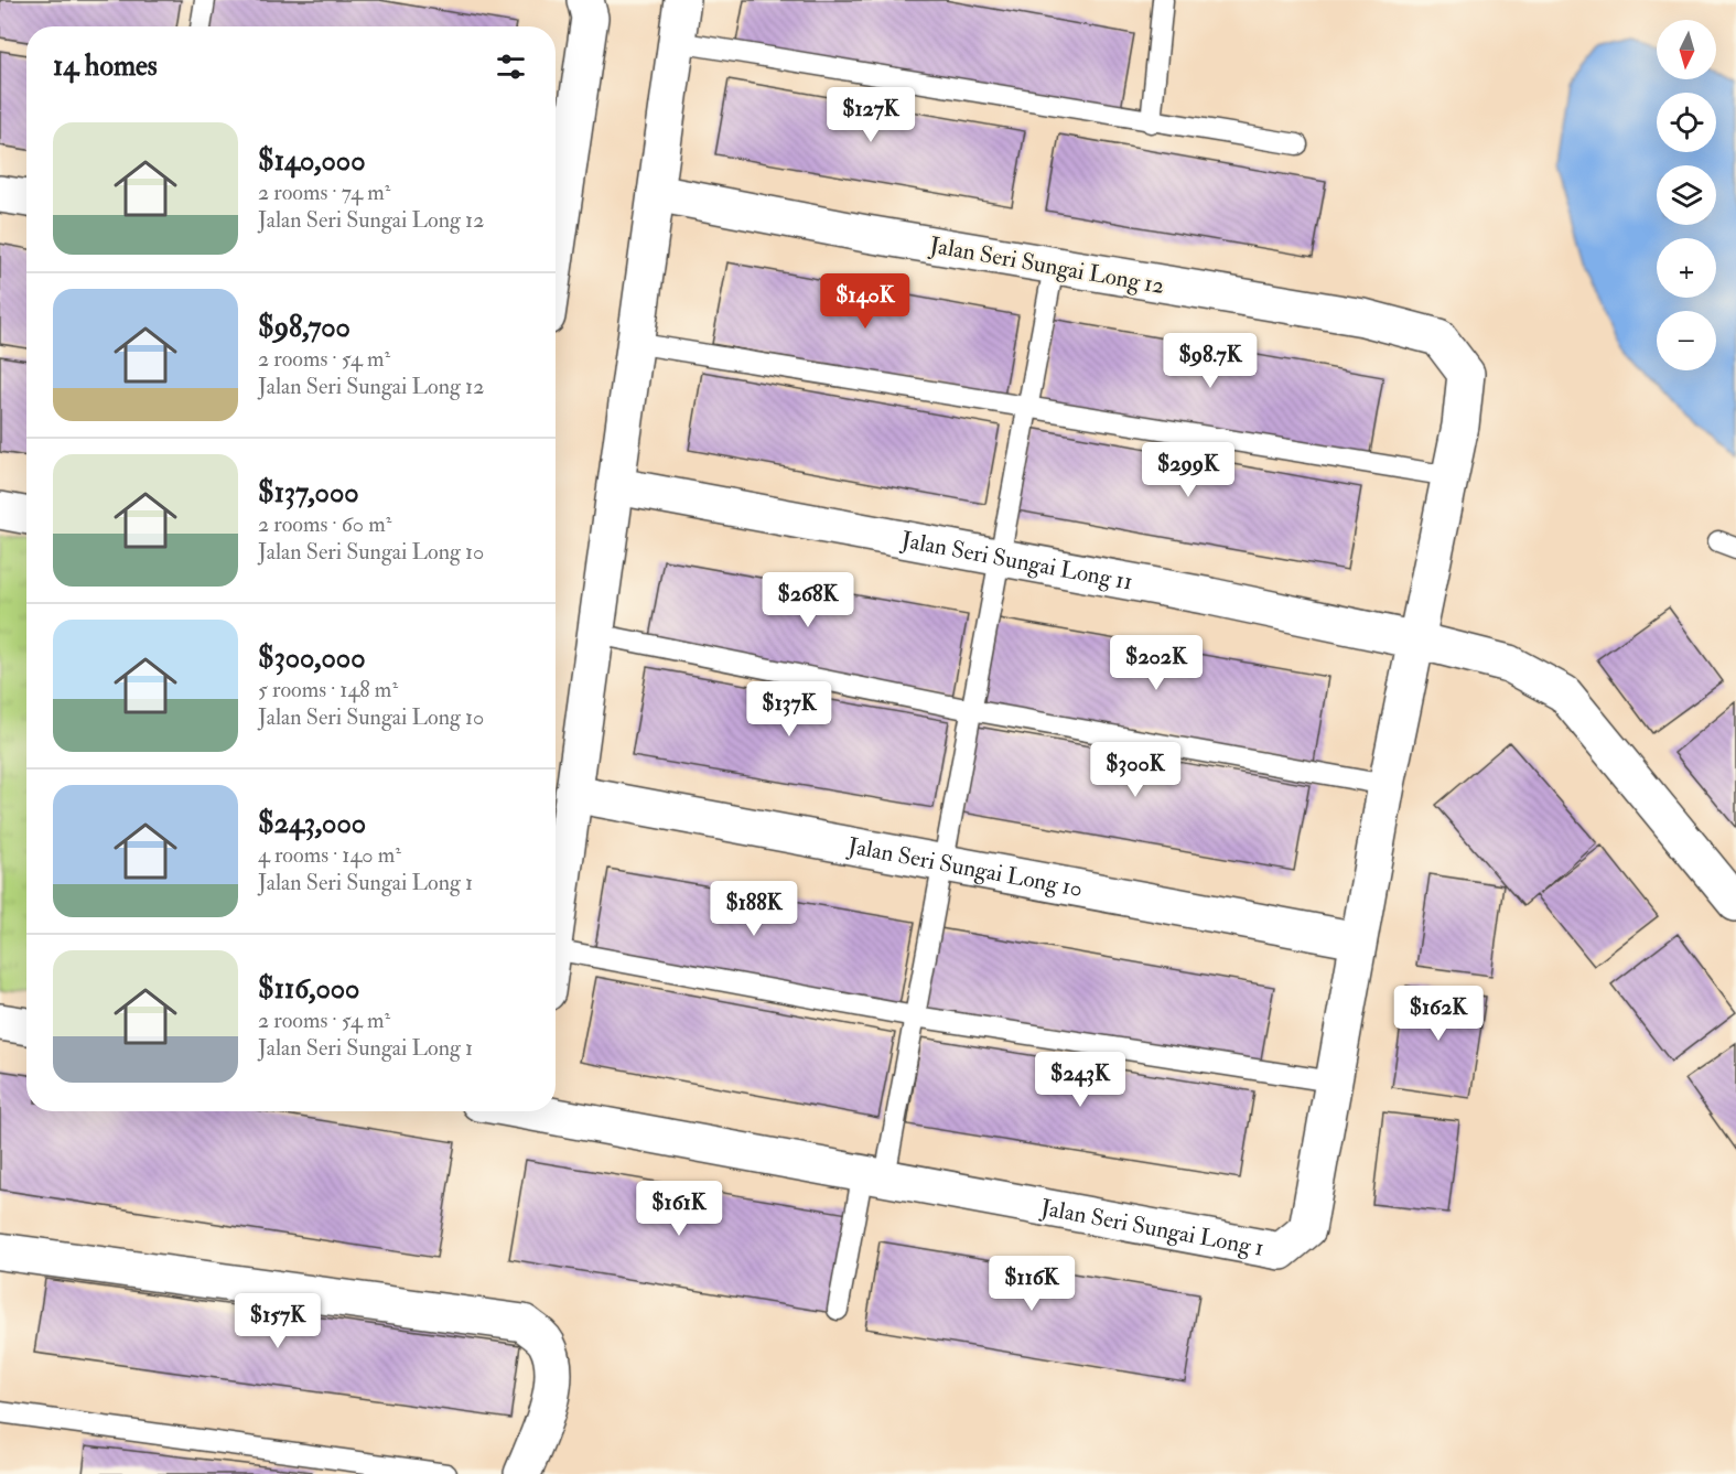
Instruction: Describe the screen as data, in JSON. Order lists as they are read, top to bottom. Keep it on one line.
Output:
{"streets":{"street":["Jalan Seri Sungai Long 12","Jalan Seri Sungai Long 11","Jalan Seri Sungai Long 10","Jalan Seri Sungai Long 1"]},"crossings":[["Jalan Seri Sungai Long 12","Jalan Seri Sungai Long 1"],["Jalan Seri Sungai Long 11","Jalan Seri Sungai Long 1"],["Jalan Seri Sungai Long 10","Jalan Seri Sungai Long 1"]],"north":"bottom","page":{"map_buttons":["+","−"],"heading":"14 homes","price":["$127K","$140K","$98.7K","$299K","$268K","$202K","$137K","$300K","$188K","$162K","$243K","$161K","$116K","$157K"],"list":[{"name":"$140,000","note":"2 rooms · 74 m² · Jalan Seri Sungai Long 12"},{"name":"$98,700","note":"2 rooms · 54 m² · Jalan Seri Sungai Long 12"},{"name":"$137,000","note":"2 rooms · 60 m² · Jalan Seri Sungai Long 10"},{"name":"$300,000","note":"5 rooms · 148 m² · Jalan Seri Sungai Long 10"},{"name":"$243,000","note":"4 rooms · 140 m² · Jalan Seri Sungai Long 1"},{"name":"$116,000","note":"2 rooms · 54 m² · Jalan Seri Sungai Long 1"}]}}
